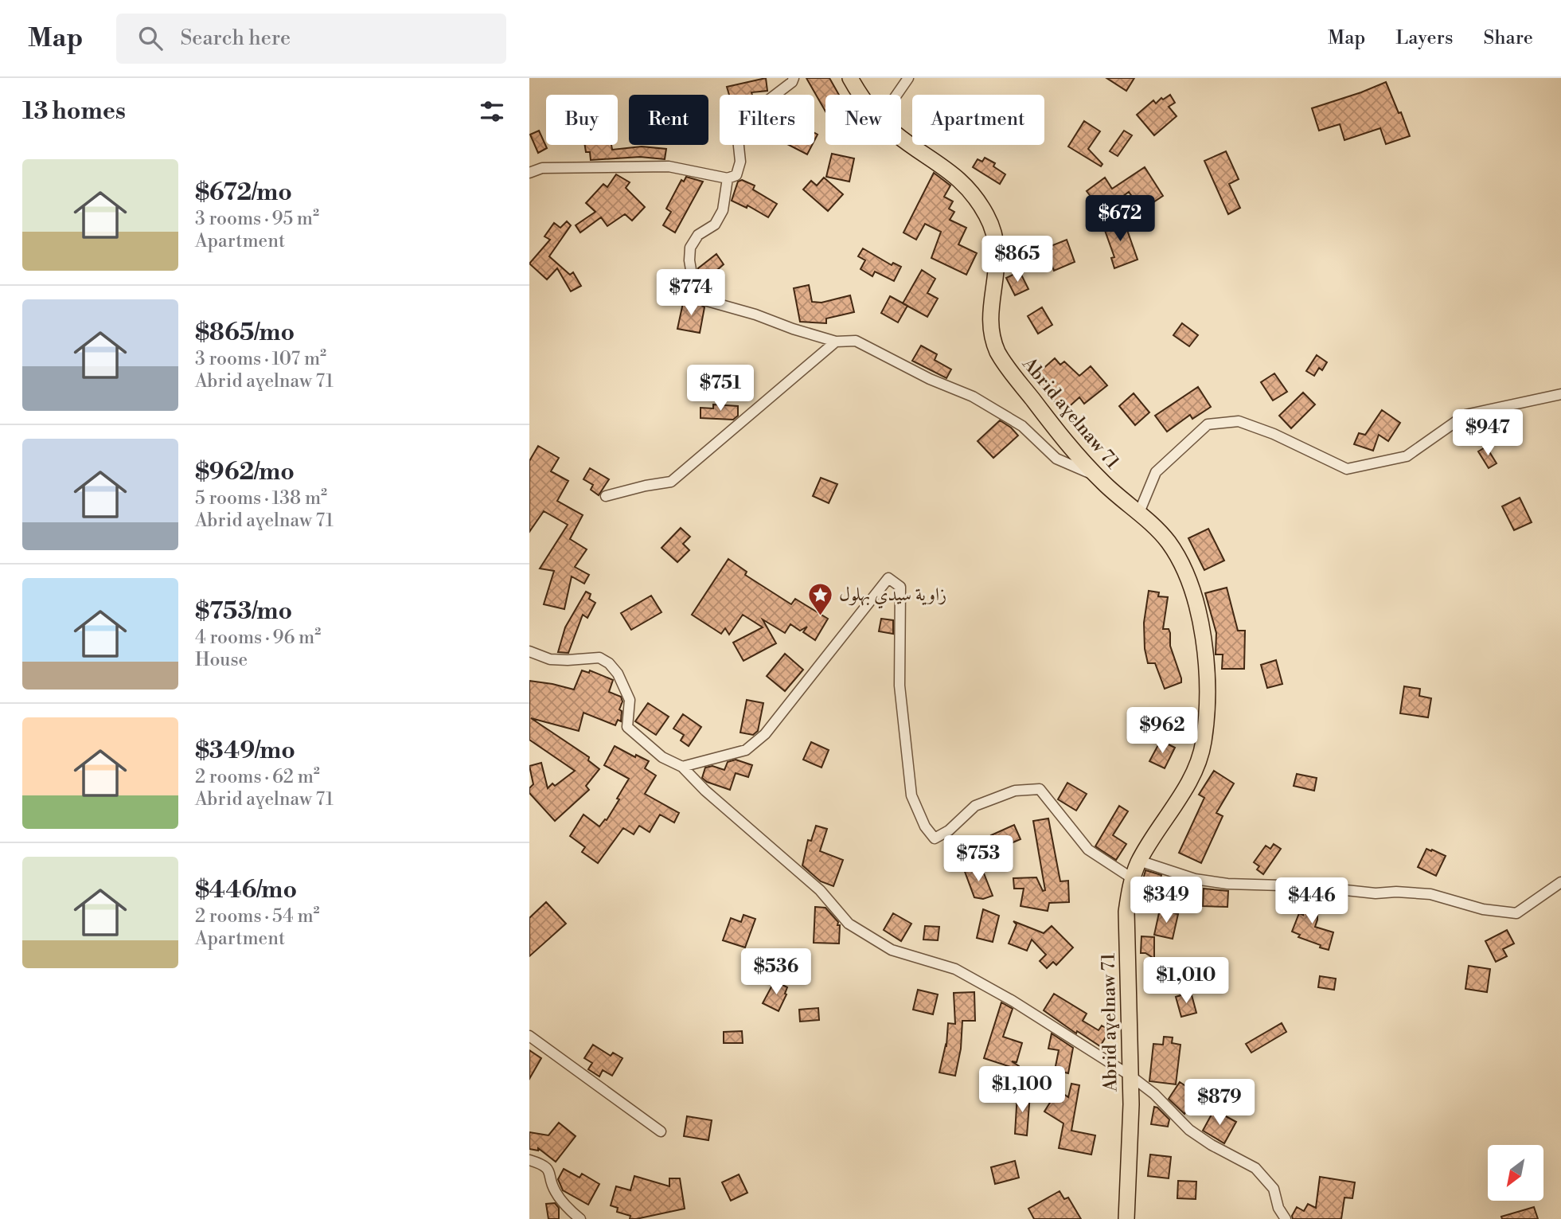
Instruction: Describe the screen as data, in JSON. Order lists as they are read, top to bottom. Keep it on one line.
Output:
{"streets":{"main road":["Abrid aɣelnaw 71"]},"places":{"place":["زاوية سيدي بهلول"]},"north":"bottom left","page":{"header":"Map","search":"Search here","nav":["Map","Layers","Share"],"heading":"13 homes","chip":["Buy","Rent","Filters","New","Apartment"],"list":[{"name":"$672/mo","note":"3 rooms · 95 m² · Apartment"},{"name":"$865/mo","note":"3 rooms · 107 m² · Abrid aɣelnaw 71"},{"name":"$962/mo","note":"5 rooms · 138 m² · Abrid aɣelnaw 71"},{"name":"$753/mo","note":"4 rooms · 96 m² · House"},{"name":"$349/mo","note":"2 rooms · 62 m² · Abrid aɣelnaw 71"},{"name":"$446/mo","note":"2 rooms · 54 m² · Apartment"}],"price":["$672","$865","$774","$751","$947","$962","$753","$349","$446","$536","$1,010","$1,100","$879"]}}
